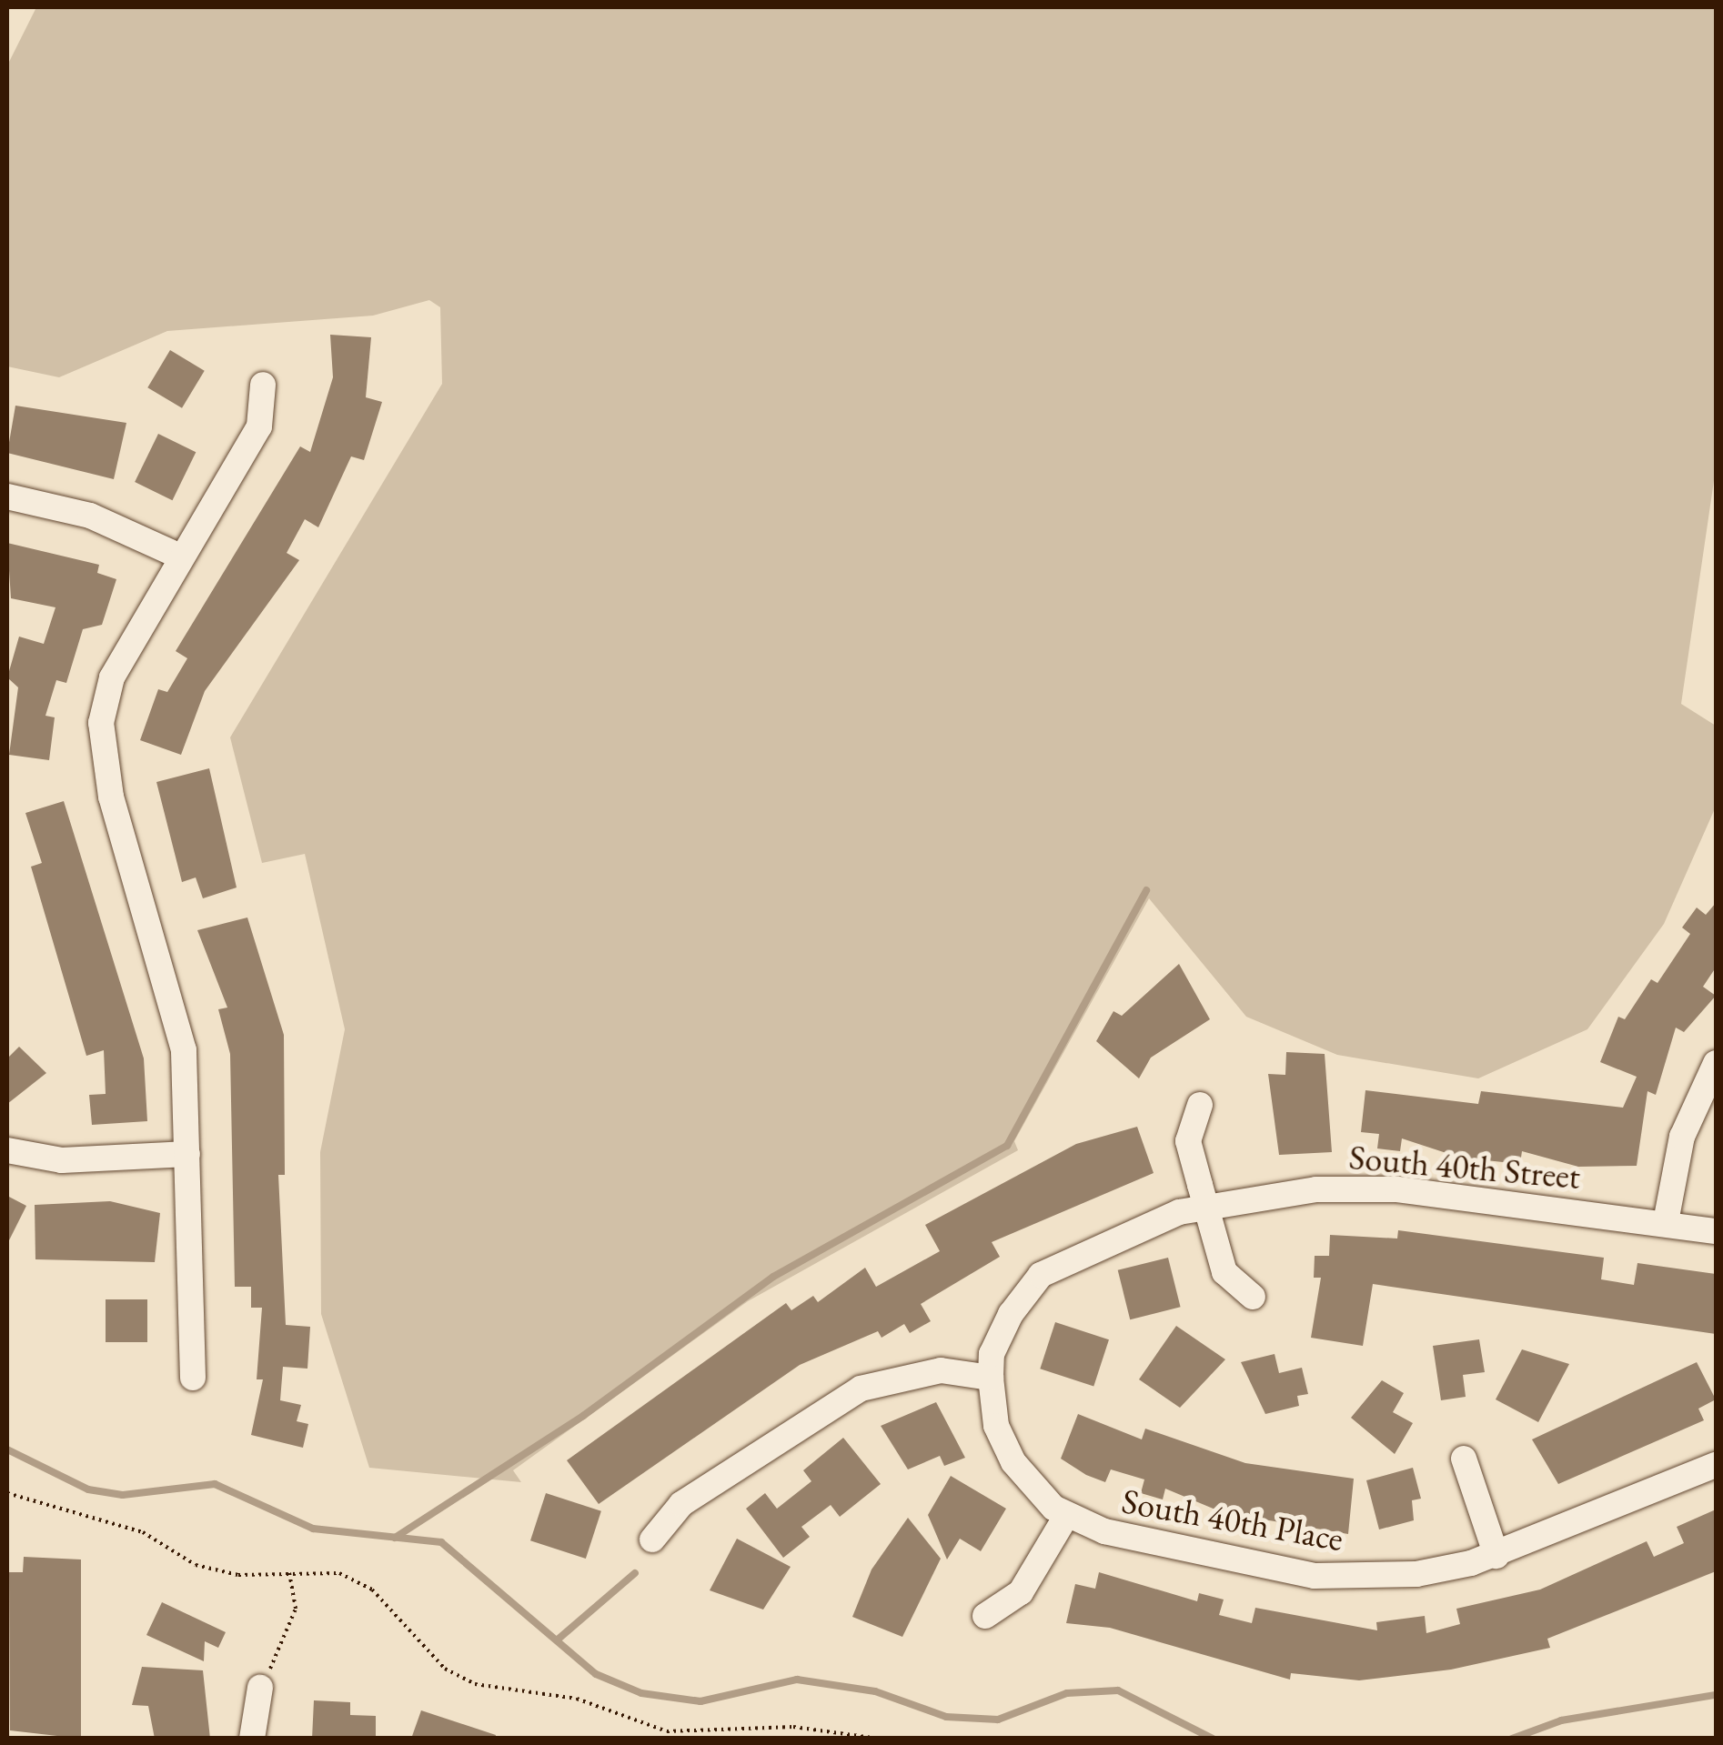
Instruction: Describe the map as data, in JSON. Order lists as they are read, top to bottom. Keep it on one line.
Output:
{"streets":{"street":["South 40th Street","South 40th Place"]},"crossings":[["South 40th Street","South 40th Place"]]}
